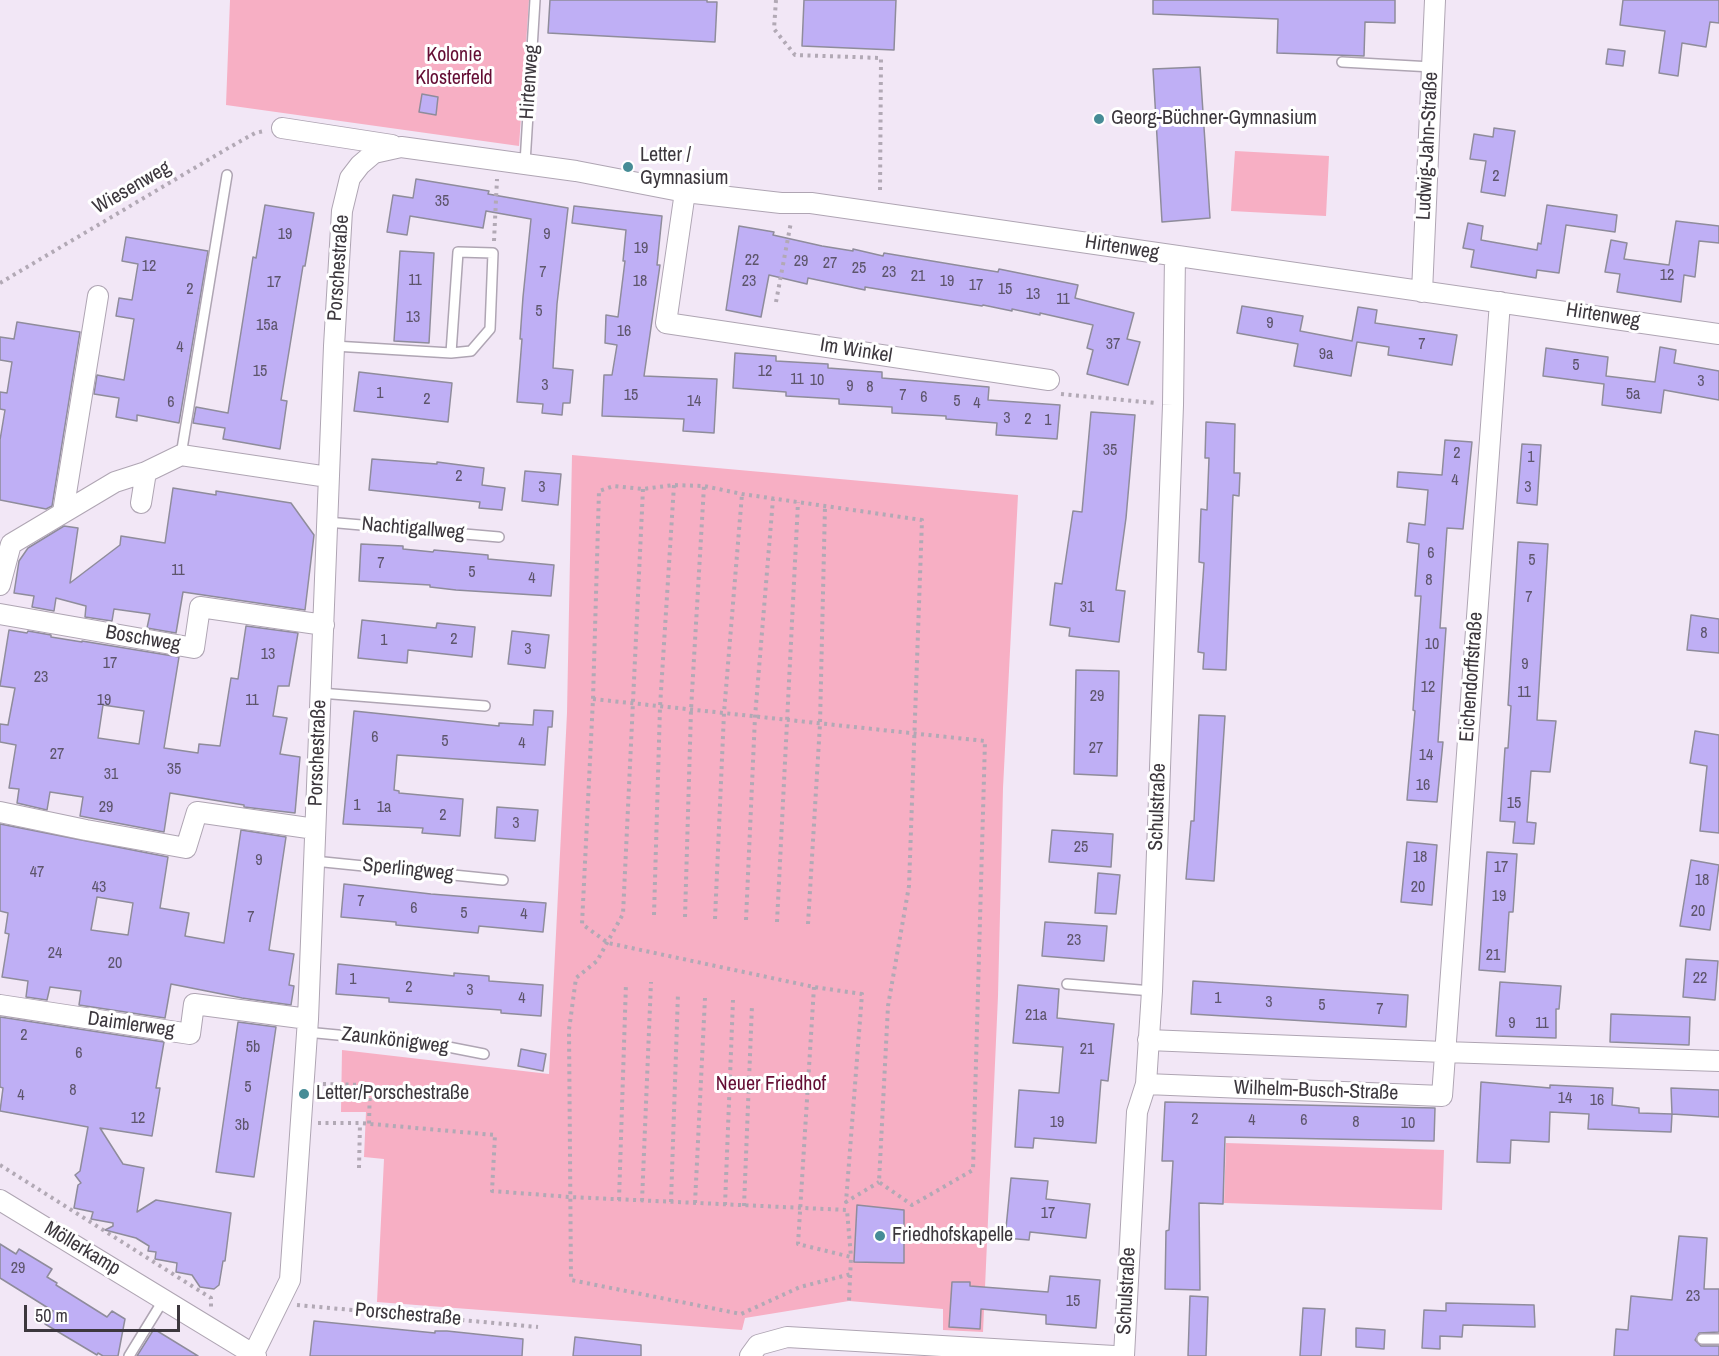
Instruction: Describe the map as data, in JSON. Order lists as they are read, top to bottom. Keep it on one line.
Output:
{"streets":{"street":["Hirtenweg","Ludwig-Jahn-Straße","Porschestraße","Im Winkel","Boschweg","Eichendorffstraße","Schulstraße","Daimlerweg","Wilhelm-Busch-Straße","Möllerkamp"],"lane":["Nachtigallweg","Sperlingweg","Zaunkönigweg"],"path":["Wiesenweg"]},"crossings":[["Hirtenweg","Ludwig-Jahn-Straße"],["Hirtenweg","Wiesenweg"],["Hirtenweg","Porschestraße"],["Hirtenweg","Im Winkel"],["Hirtenweg","Eichendorffstraße"],["Hirtenweg","Schulstraße"],["Porschestraße","Nachtigallweg"],["Porschestraße","Boschweg"],["Porschestraße","Sperlingweg"],["Porschestraße","Daimlerweg"],["Porschestraße","Zaunkönigweg"],["Porschestraße","Möllerkamp"],["Eichendorffstraße","Wilhelm-Busch-Straße"],["Schulstraße","Wilhelm-Busch-Straße"],["Daimlerweg","Zaunkönigweg"]],"parks":["Kolonie Klosterfeld","Neuer Friedhof"],"places":["Georg-Büchner-Gymnasium","Letter / Gymnasium","Letter/Porschestraße","Friedhofskapelle"],"house_numbers":["2","35","19","9","19","22","29","27","12","25","7","23","12","21","11","18","23","19","17","17","2","15","13","11","5","13","9","15a","16","37","7","4","9a","5","15","12","11","10","3","3","9","8","1","5a","15","7","6","2","14","5","6","4","3","2","1","35","2","1","2","4","3","3","6","5","7","11","5","4","8","7","31","8","2","1","10","3","13","17","9","23","12","11","29","19","11","6","5","4","27","27","14","35","31","16","15","1","29","1a","2","3","25","18","9","17","47","18","43","20","19","7","6","20","5","4","7","23","24","21","20","22","1","2","3","4","1","3","5","7","21a","9","11","2","5b","21","6","5","8","4","14","16","12","2","4","6","19","8","10","3b","17","29","23","15"],"scale_bar":"50 m"}
